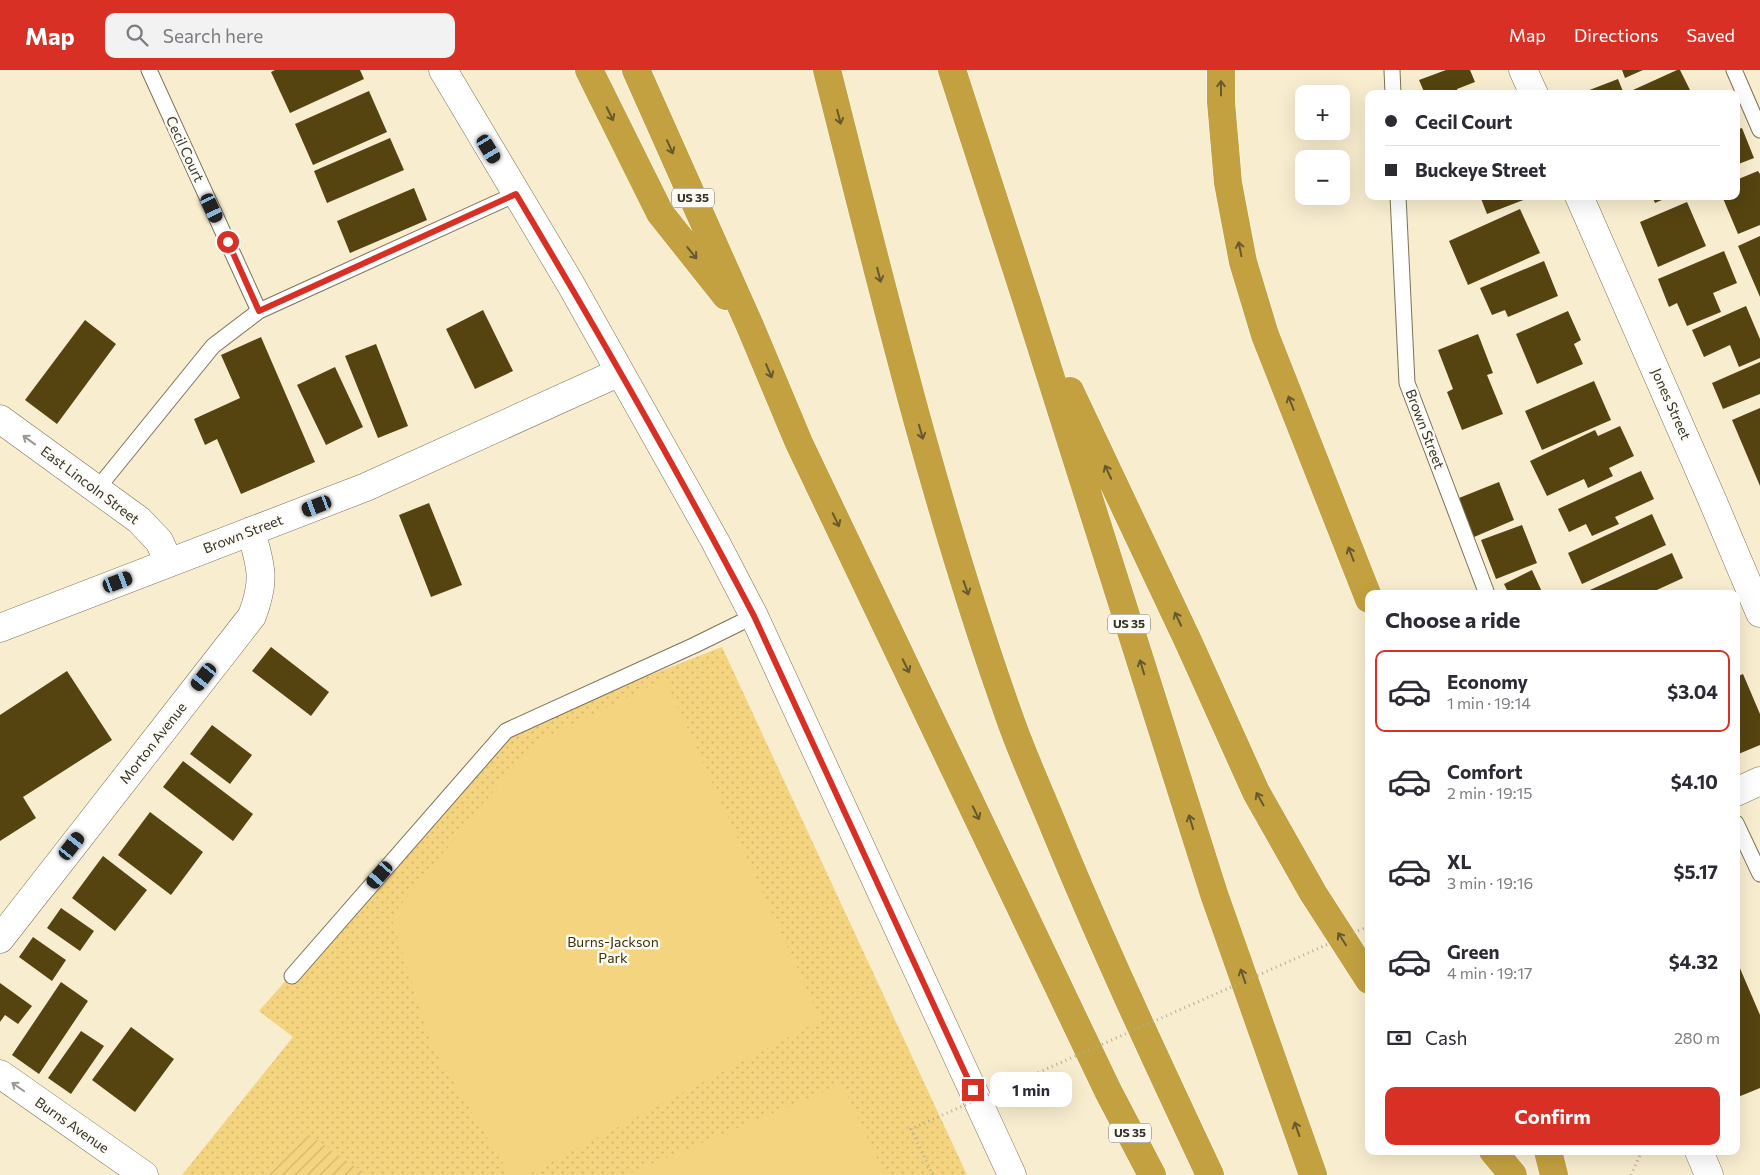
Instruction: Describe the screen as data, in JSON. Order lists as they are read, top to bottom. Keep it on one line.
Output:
{"streets":{"highway":["US 35"],"street":["Jones Street","Brown Street","East Lincoln Street","Morton Avenue","Burns Avenue"],"lane":["Cecil Court"]},"crossings":[["Brown Street","East Lincoln Street"],["Brown Street","Morton Avenue"]],"one_way":["East Lincoln Street","Burns Avenue"],"parks":["Burns-Jackson Park"],"page":{"header":"Map","search":"Search here","nav":["Map","Directions","Saved"],"map_buttons":["+","−"],"banner":["Cecil Court","Buckeye Street"],"heading":"Choose a ride","list":[{"name":"Economy","note":"1 min · 19:14","value":"$3.04"},{"name":"Comfort","note":"2 min · 19:15","value":"$4.10"},{"name":"XL","note":"3 min · 19:16","value":"$5.17"},{"name":"Green","note":"4 min · 19:17","value":"$4.32"}],"pay":["Cash","280 m"],"bubble":"1 min","buttons":"Confirm"}}
